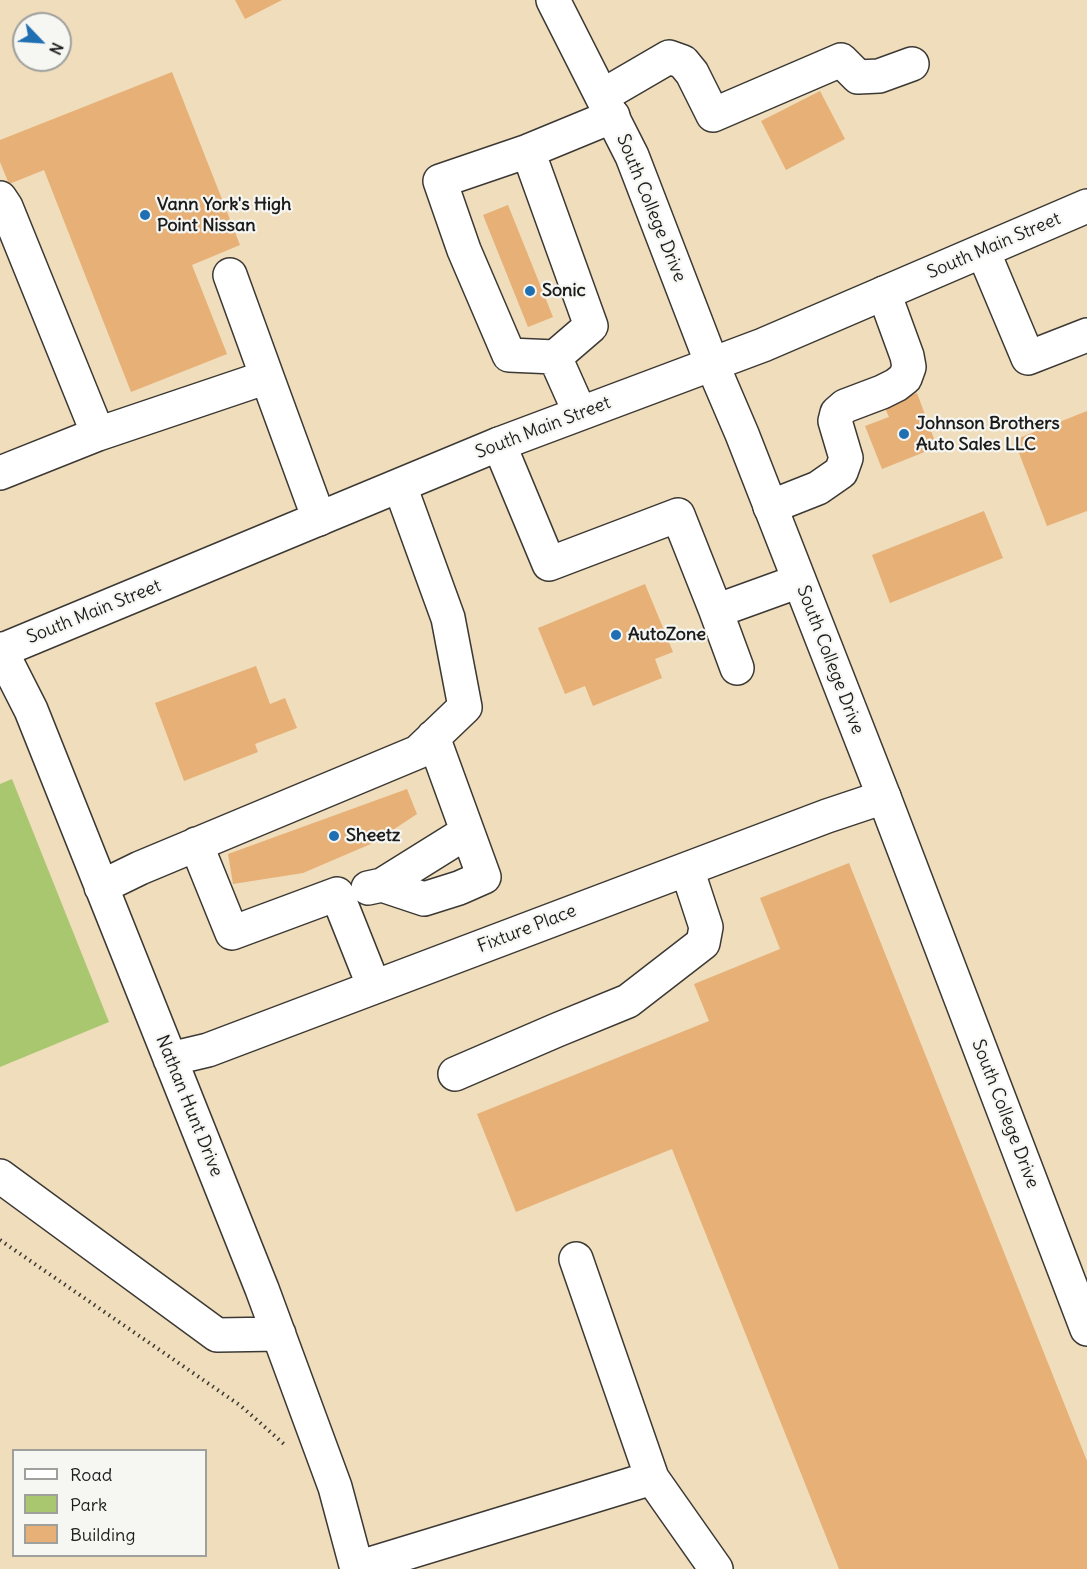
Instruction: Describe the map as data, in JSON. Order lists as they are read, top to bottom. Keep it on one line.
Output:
{"streets":{"main road":["South College Drive","South Main Street","Fixture Place","Nathan Hunt Drive"]},"crossings":[["South College Drive","South Main Street"],["South College Drive","Fixture Place"],["South Main Street","Nathan Hunt Drive"],["Fixture Place","Nathan Hunt Drive"]],"places":["Vann York's High Point Nissan","Sonic","Johnson Brothers Auto Sales LLC","AutoZone","Sheetz"],"legend":["Road","Park","Building"],"north":"bottom right"}
